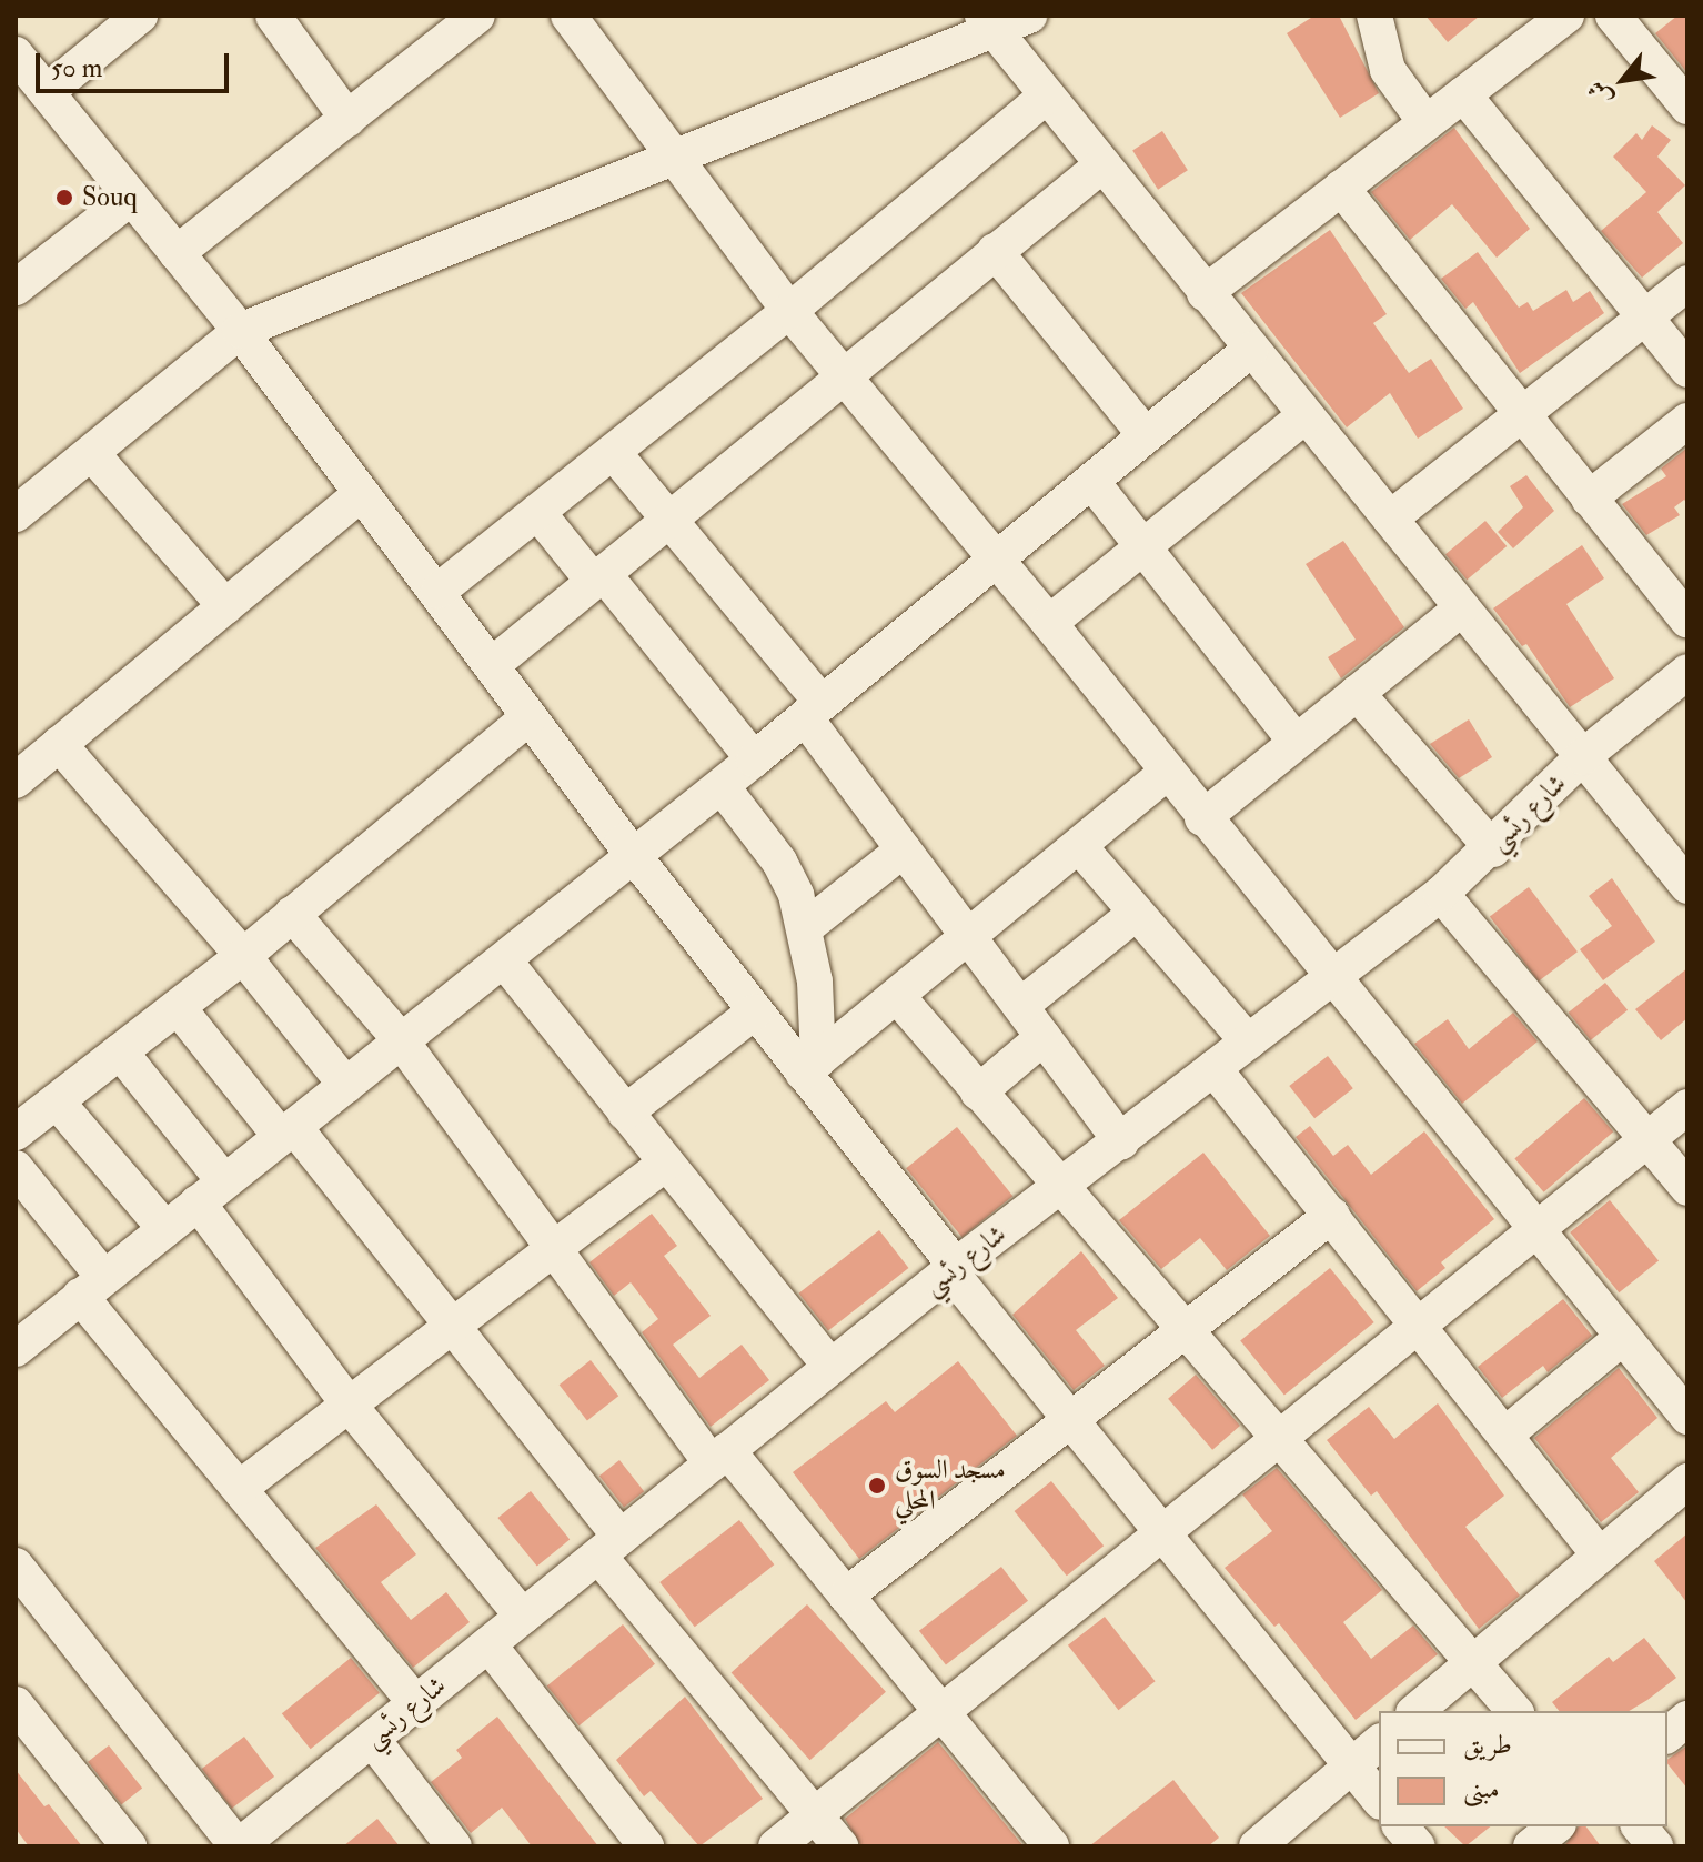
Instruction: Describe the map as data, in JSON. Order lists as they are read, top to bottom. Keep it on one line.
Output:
{"streets":{"street":["شارع رئسي"]},"places":["Souq","مسجد السوق المحلي"],"legend":["طريق","مبنى"],"scale_bar":"50 m","north":"bottom left"}
